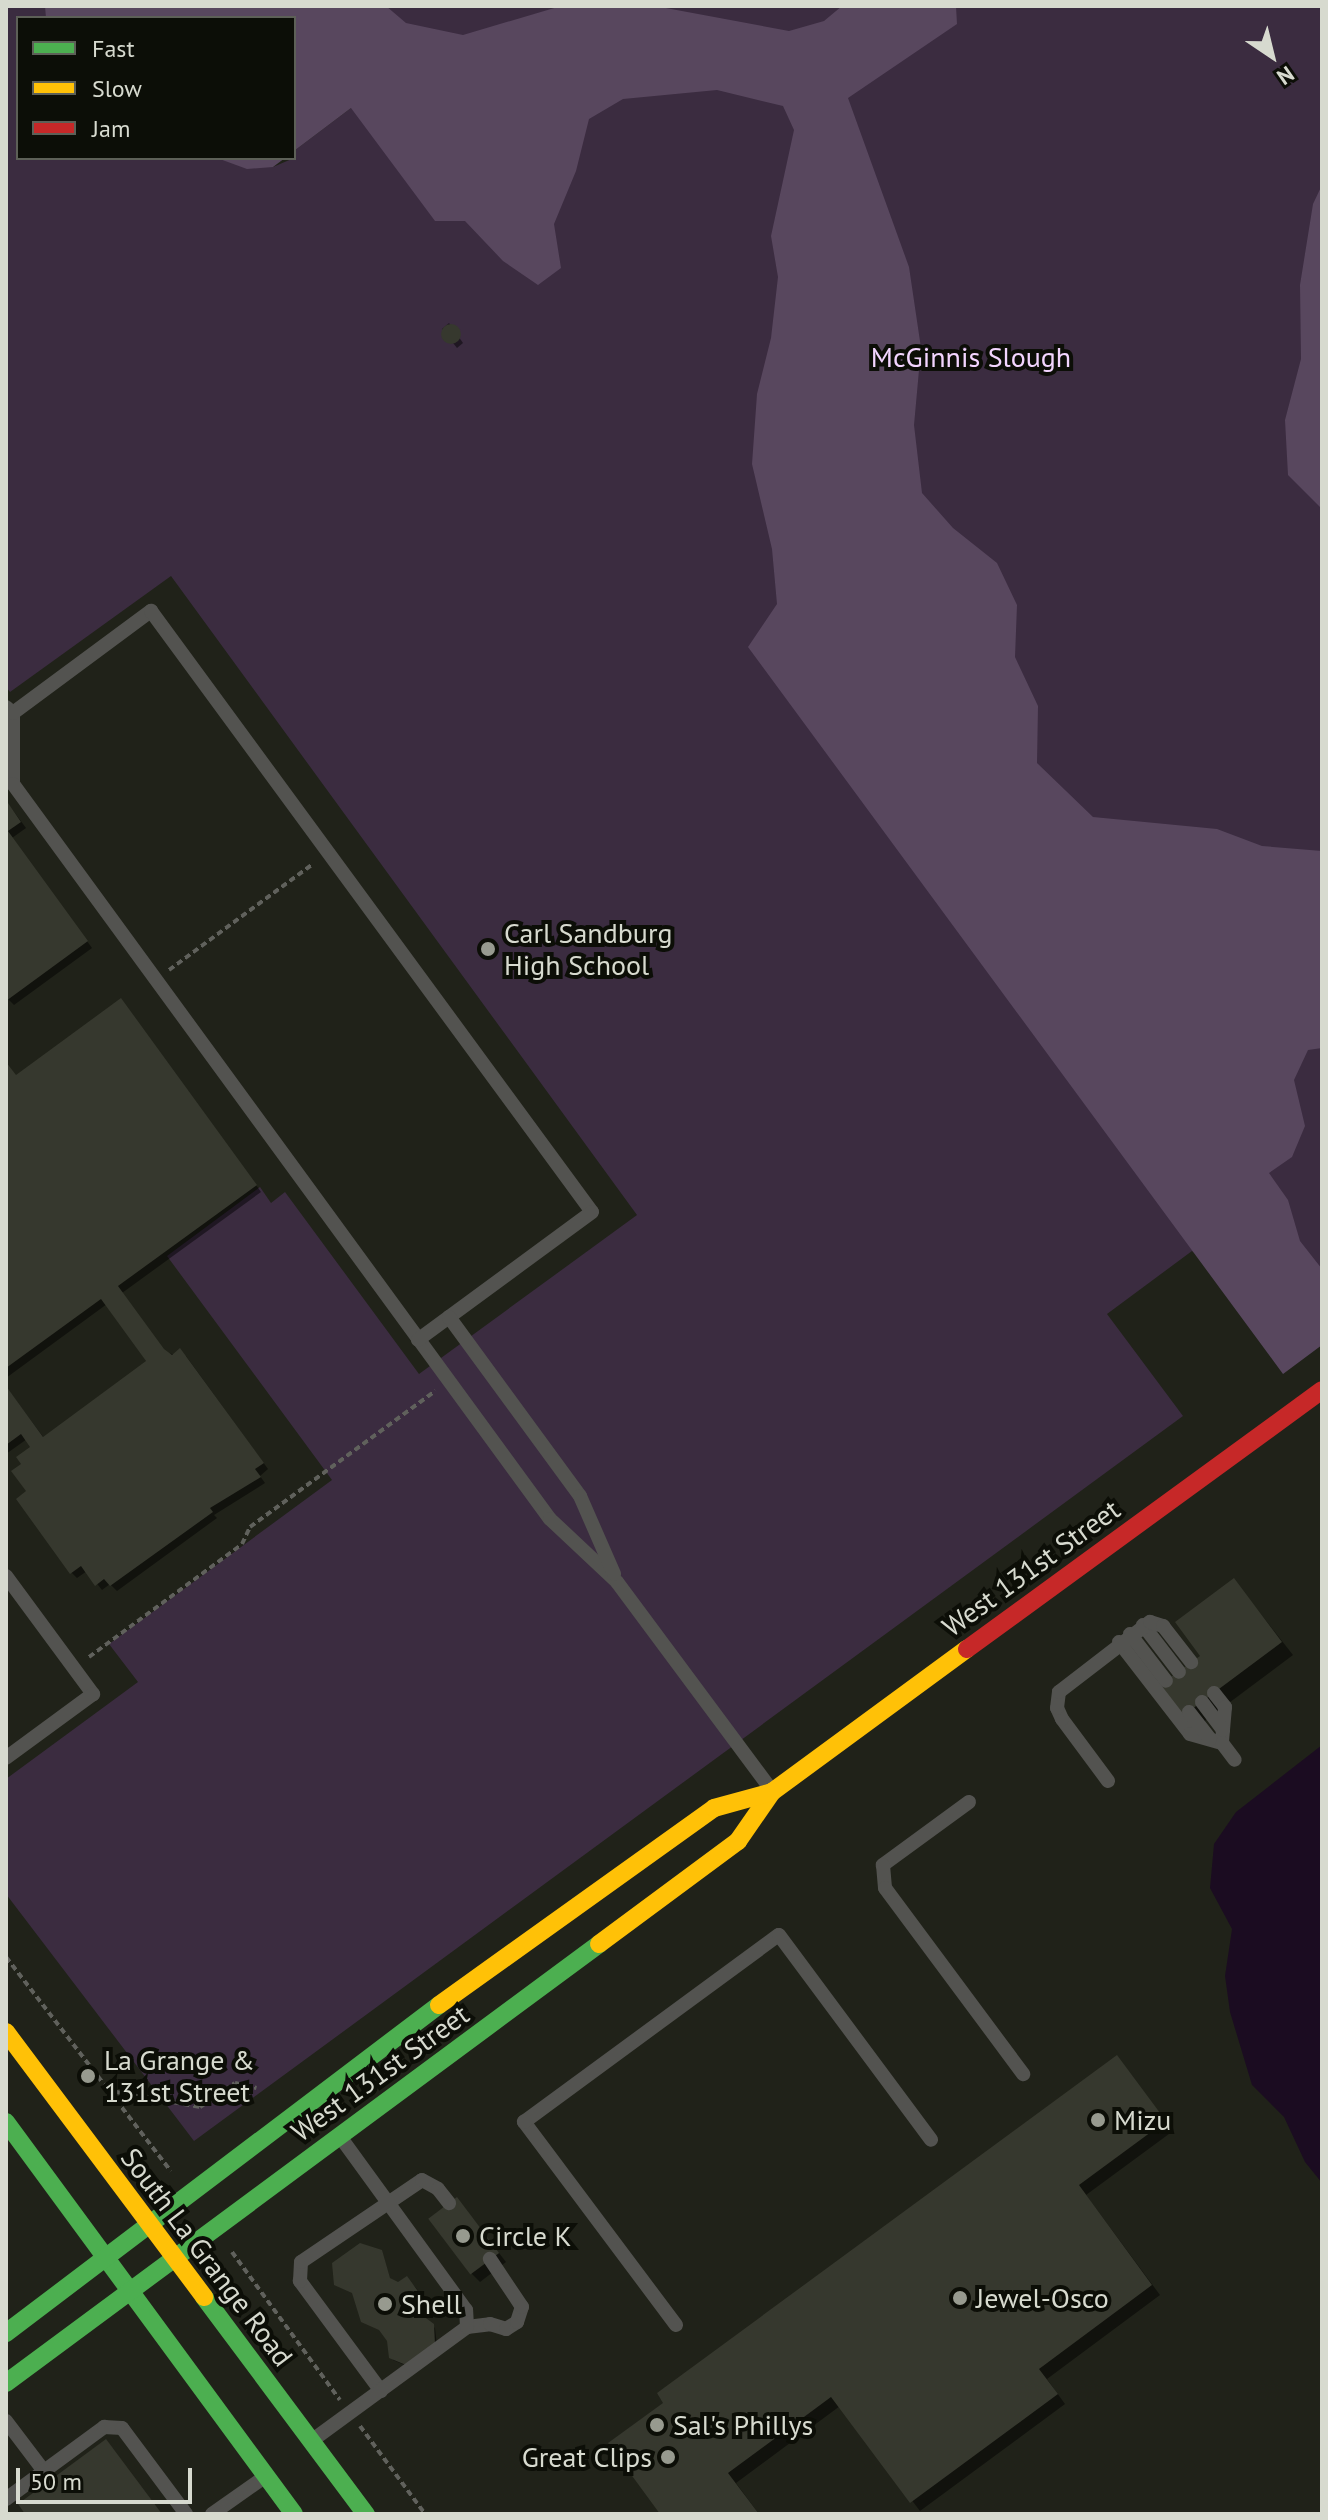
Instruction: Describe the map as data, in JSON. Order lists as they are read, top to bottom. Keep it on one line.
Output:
{"streets":{"main road":["West 131st Street","South La Grange Road"]},"crossings":[["West 131st Street","South La Grange Road"]],"parks":["McGinnis Slough"],"places":["Carl Sandburg High School","La Grange & 131st Street","Mizu","Circle K","Jewel-Osco","Shell","Sal's Phillys","Great Clips"],"legend":["Fast","Slow","Jam"],"scale_bar":"50 m","north":"bottom right"}
